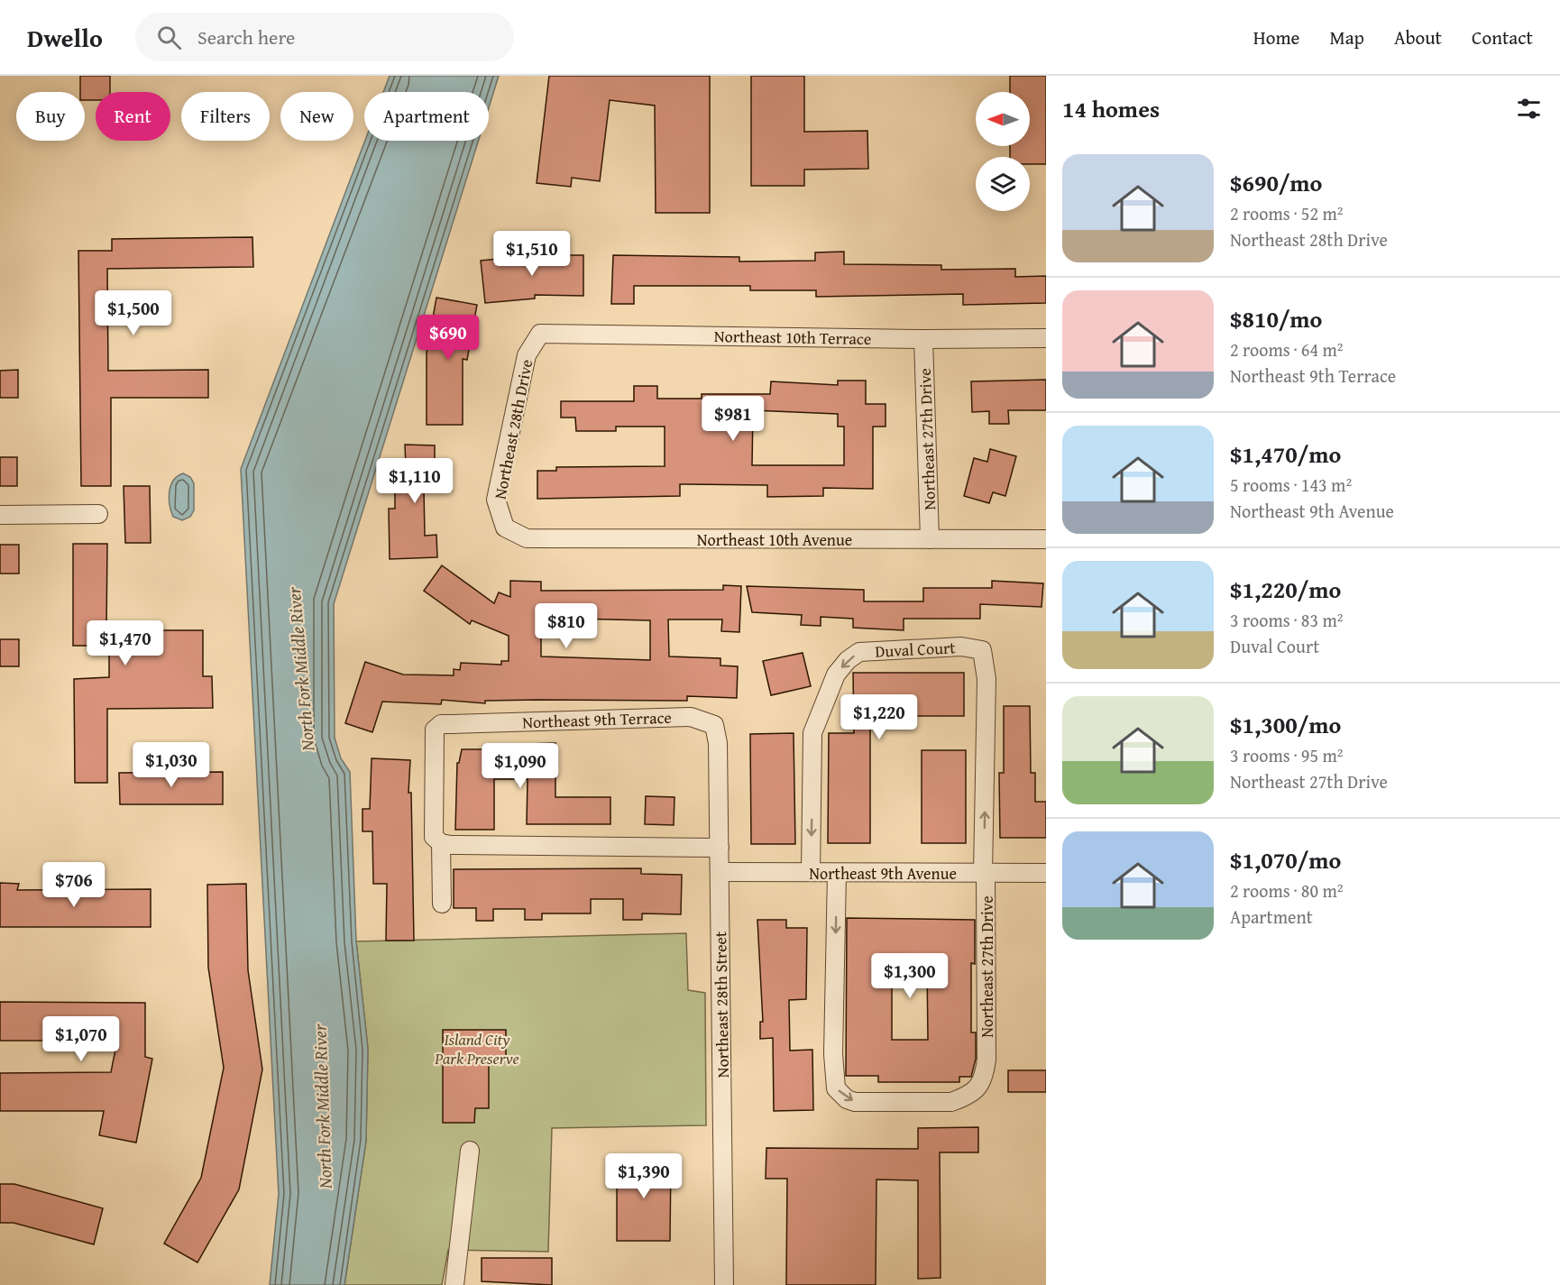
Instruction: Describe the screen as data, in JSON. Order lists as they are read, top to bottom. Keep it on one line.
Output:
{"streets":{"street":["Northeast 10th Terrace","Northeast 28th Drive","Northeast 27th Drive","Northeast 10th Avenue","Duval Court","Northeast 9th Terrace","Northeast 9th Avenue","Northeast 28th Street"]},"crossings":[["Northeast 10th Terrace","Northeast 28th Drive"],["Northeast 10th Terrace","Northeast 27th Drive"],["Northeast 28th Drive","Northeast 10th Avenue"],["Northeast 27th Drive","Northeast 10th Avenue"],["Northeast 27th Drive","Duval Court"],["Northeast 27th Drive","Northeast 9th Avenue"],["Duval Court","Northeast 9th Avenue"],["Northeast 9th Terrace","Northeast 28th Street"],["Northeast 9th Avenue","Northeast 28th Street"]],"water":["North Fork Middle River"],"parks":["Island City Park Preserve"],"north":"left","page":{"header":"Dwello","search":"Search here","nav":["Home","Map","About","Contact"],"heading":"14 homes","chip":["Buy","Rent","Filters","New","Apartment"],"list":[{"name":"$690/mo","note":"2 rooms · 52 m² · Northeast 28th Drive"},{"name":"$810/mo","note":"2 rooms · 64 m² · Northeast 9th Terrace"},{"name":"$1,470/mo","note":"5 rooms · 143 m² · Northeast 9th Avenue"},{"name":"$1,220/mo","note":"3 rooms · 83 m² · Duval Court"},{"name":"$1,300/mo","note":"3 rooms · 95 m² · Northeast 27th Drive"},{"name":"$1,070/mo","note":"2 rooms · 80 m² · Apartment"}],"price":["$1,510","$1,500","$690","$981","$1,110","$810","$1,470","$1,220","$1,030","$1,090","$706","$1,300","$1,070","$1,390"]}}
